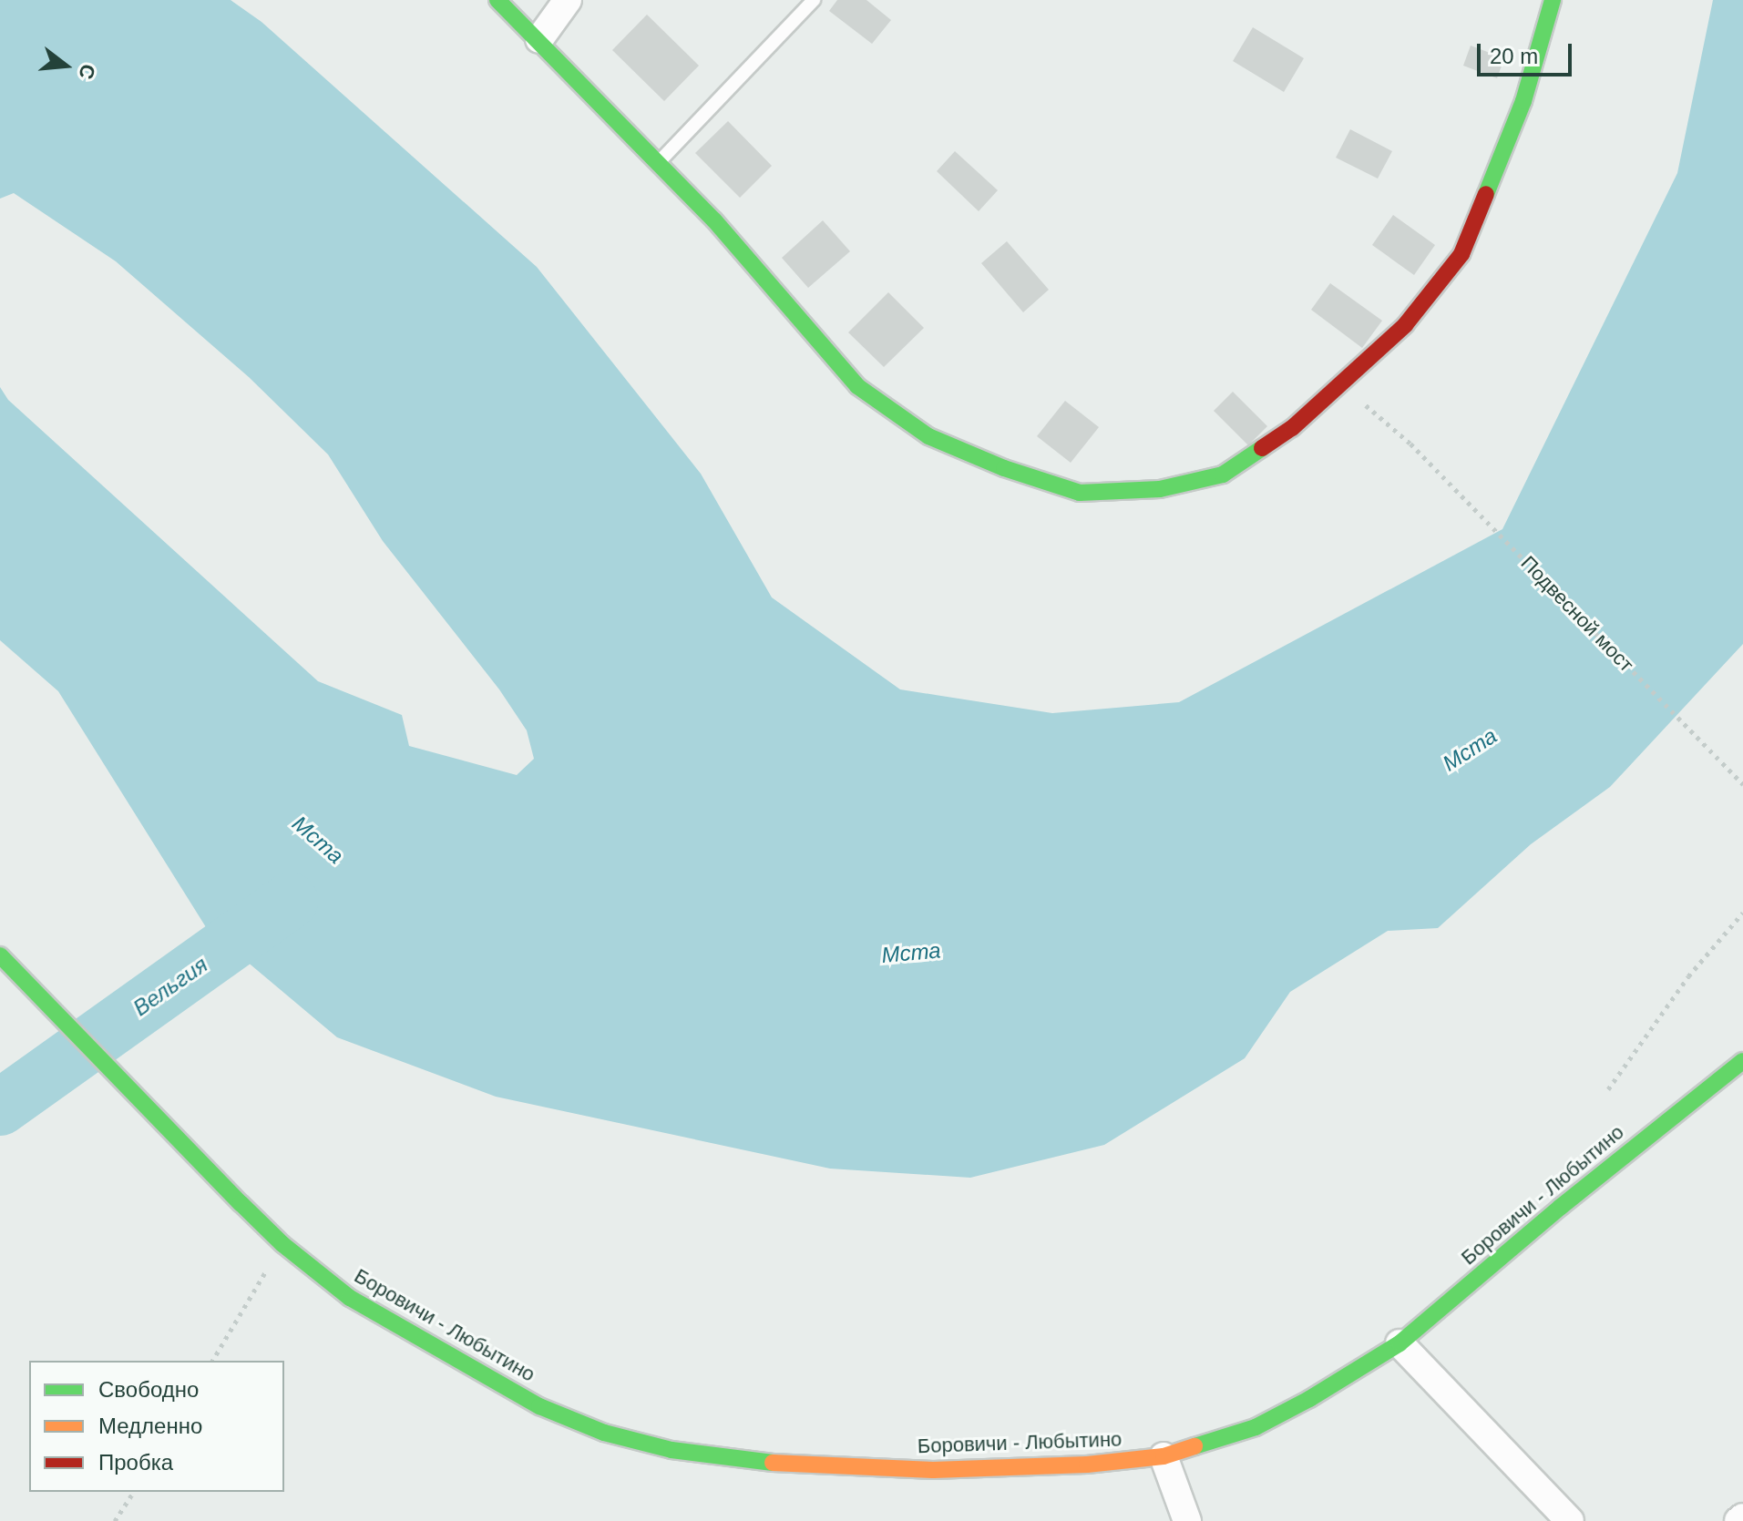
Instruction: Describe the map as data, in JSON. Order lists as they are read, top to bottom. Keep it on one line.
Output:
{"streets":{"main road":["Боровичи - Любытино"],"path":["Подвесной мост"]},"water":["Мста","Вельгия"],"legend":["Свободно","Медленно","Пробка"],"scale_bar":"20 m","north":"right"}
